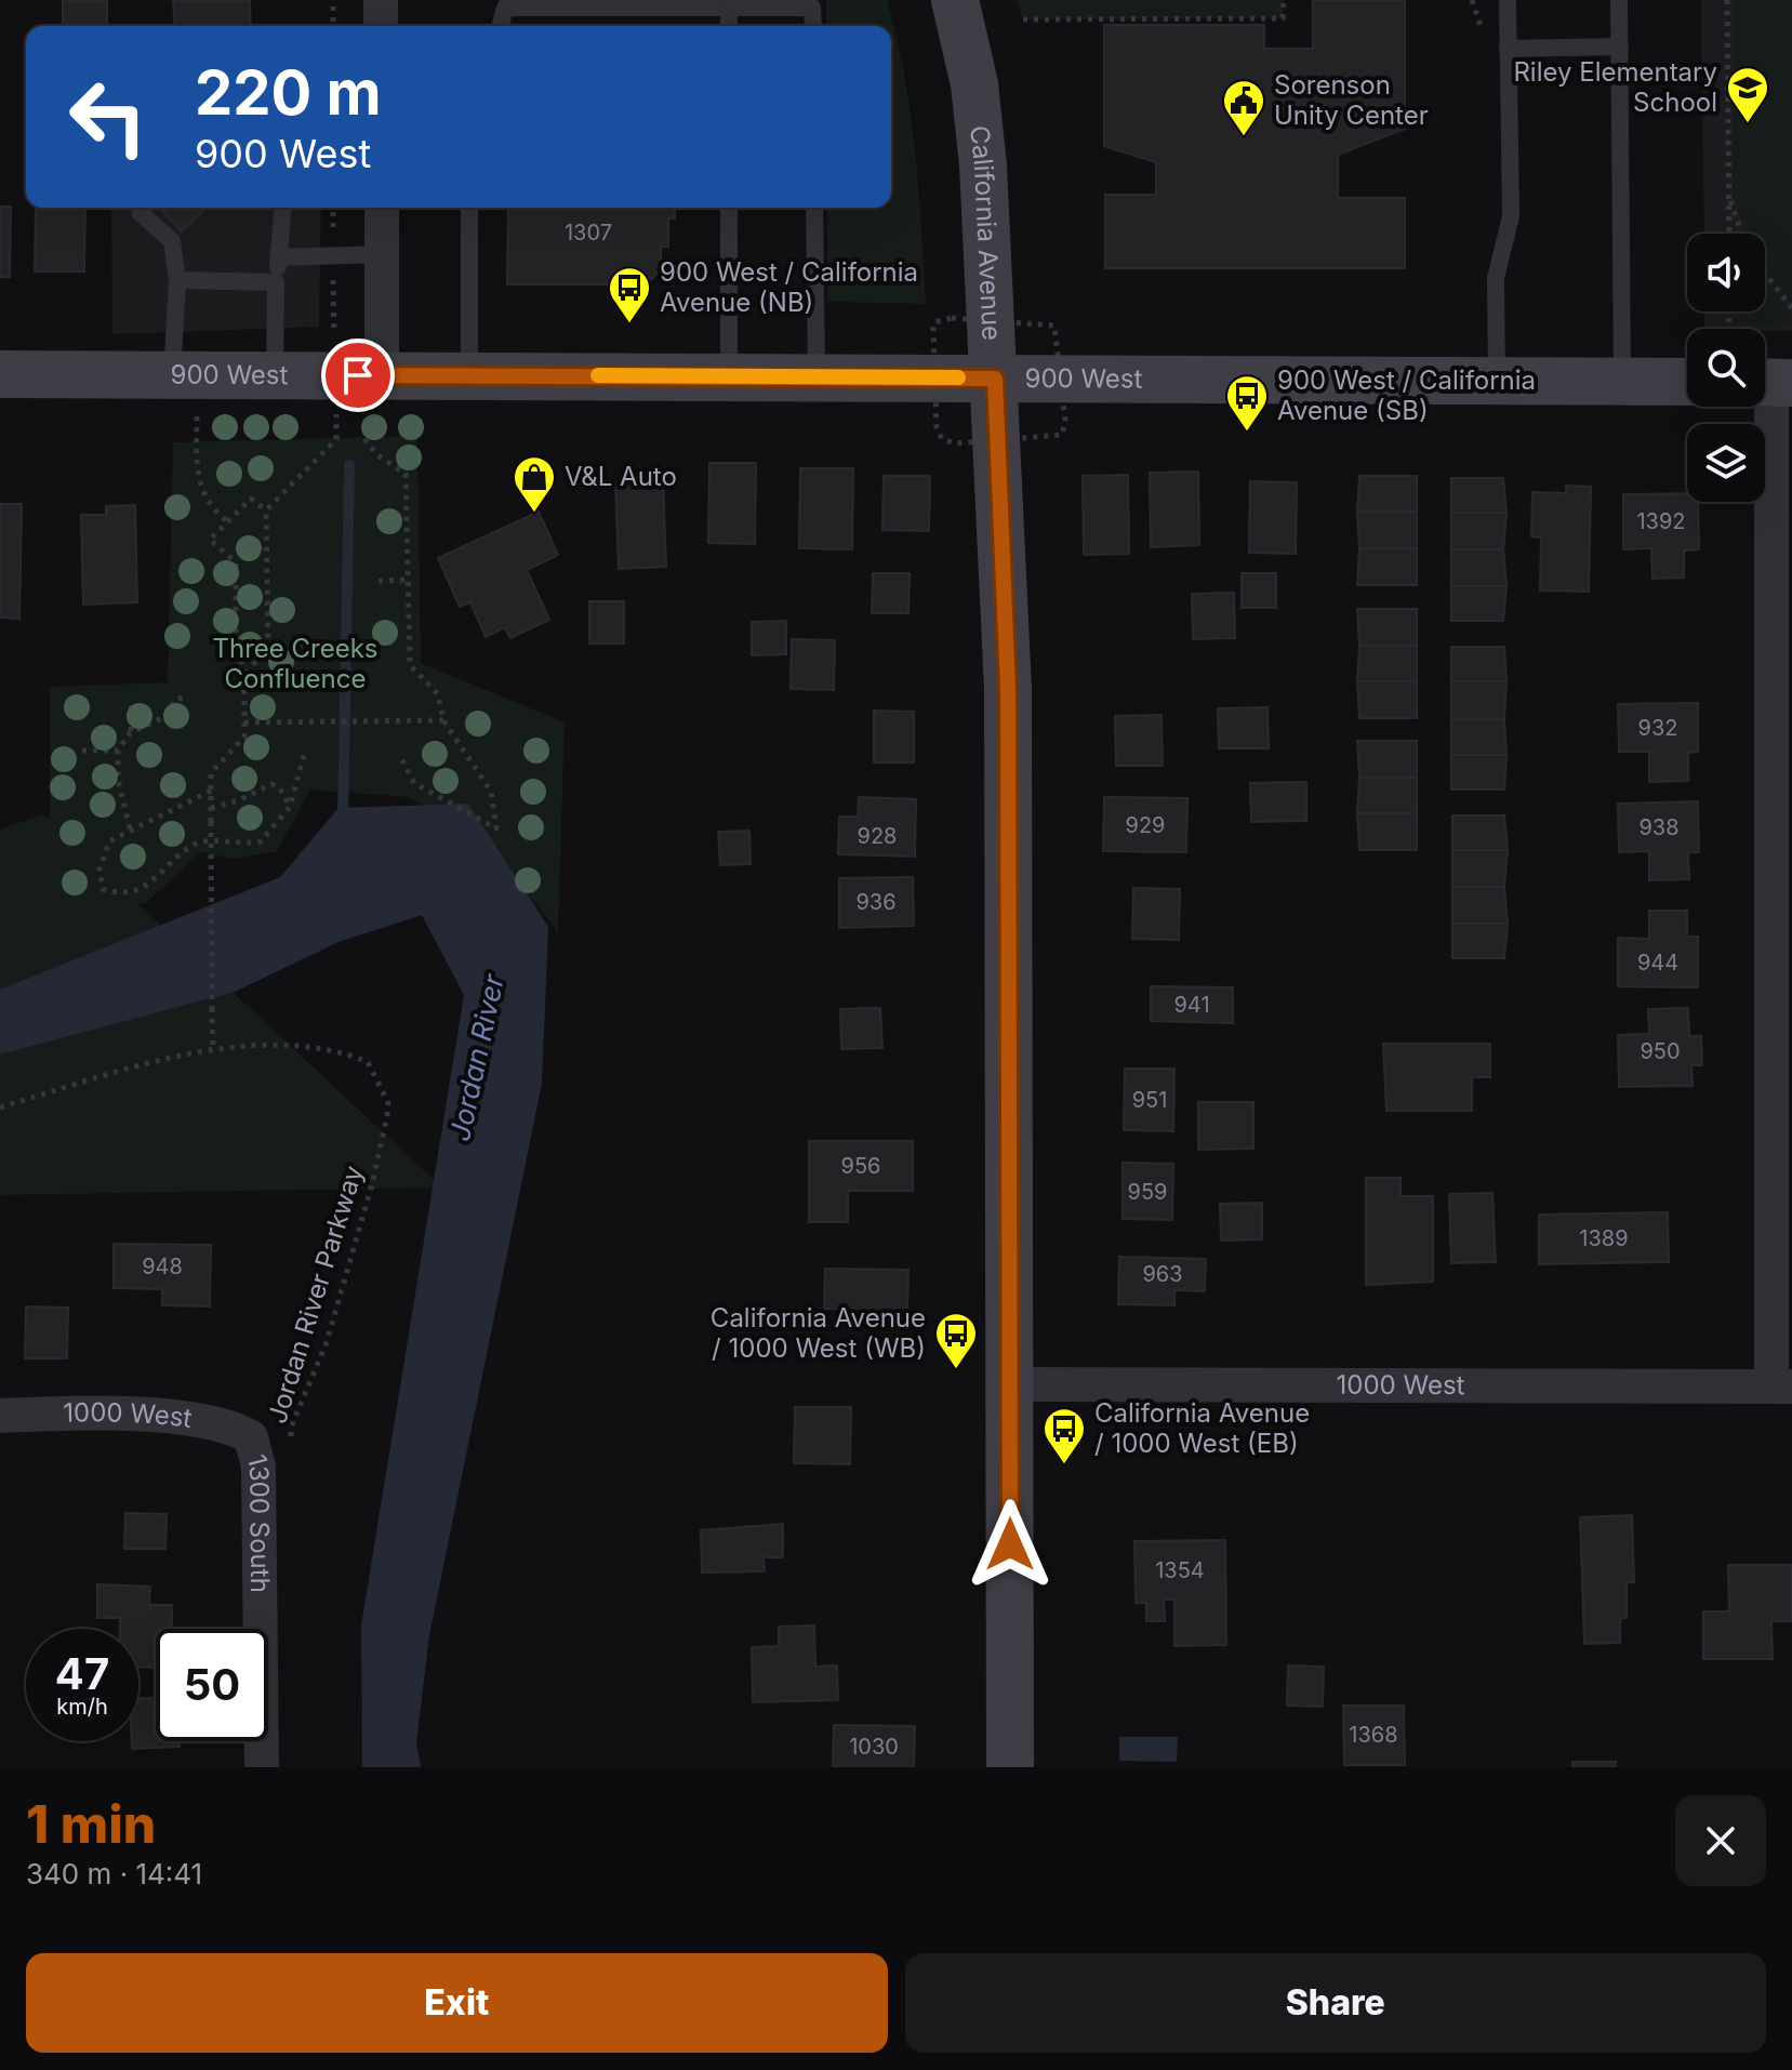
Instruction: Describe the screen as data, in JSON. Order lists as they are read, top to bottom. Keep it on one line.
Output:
{"streets":{"main road":["California Avenue","900 West"],"street":["1000 West","1300 South"],"path":["Jordan River Parkway"]},"crossings":[["California Avenue","900 West"],["California Avenue","1000 West"],["1000 West","1300 South"]],"water":["Jordan River"],"parks":["Three Creeks Confluence"],"places":{"school or university":["Riley Elementary School"],"public building":["Sorenson Unity Center"],"bus stop":["900 West / California Avenue (NB)","900 West / California Avenue (SB)","California Avenue / 1000 West (WB)","California Avenue / 1000 West (EB)"],"shop":["V&L Auto"]},"house_numbers":["1307","1392","932","929","938","928","936","944","941","950","951","956","959","1389","948","963","1354","1368","1030"],"page":{"turn":["220 m","900 West"],"speed":"47 km/h","limit":"50","heading":["1 min","340 m · 14:41"],"buttons":["Exit","Share"]}}
